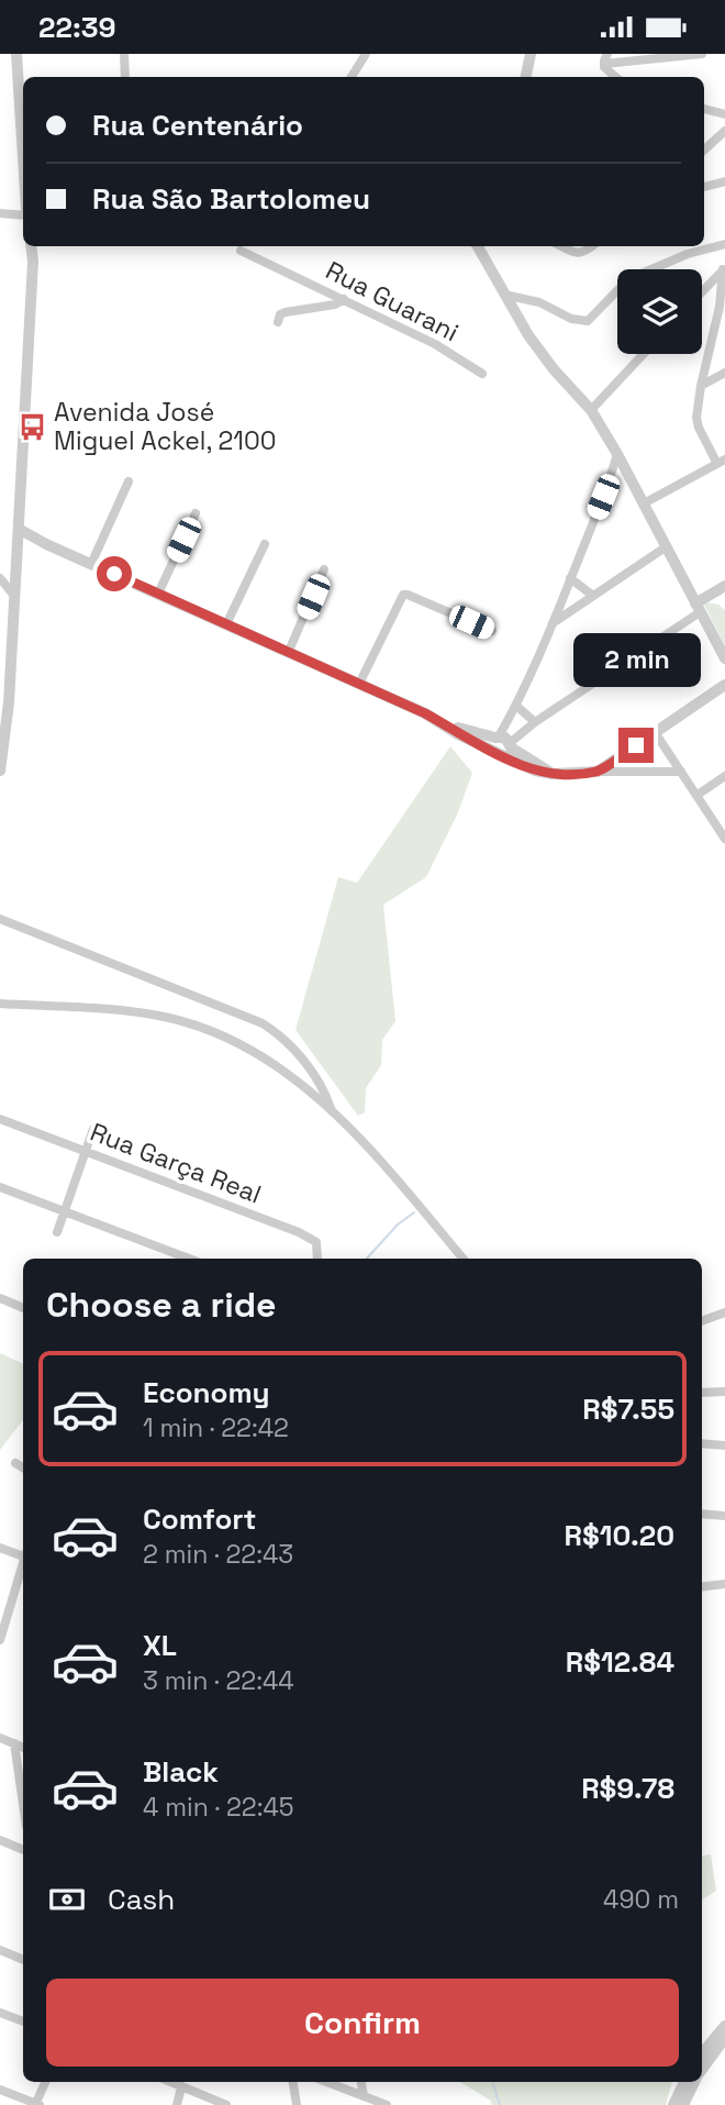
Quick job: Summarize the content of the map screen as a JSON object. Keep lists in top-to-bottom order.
{
  "streets": {
    "street": ["Rua Guarani", "Rua Garça Real"]
  },
  "places": {
    "bus stop": ["Avenida José Miguel Ackel, 2100"]
  },
  "page": {
    "status": "22:39",
    "banner": ["Rua Centenário", "Rua São Bartolomeu"],
    "bubble": "2 min",
    "heading": "Choose a ride",
    "list": [
      {
        "name": "Economy",
        "note": "1 min · 22:42",
        "value": "R$7.55"
      },
      {
        "name": "Comfort",
        "note": "2 min · 22:43",
        "value": "R$10.20"
      },
      {
        "name": "XL",
        "note": "3 min · 22:44",
        "value": "R$12.84"
      },
      {
        "name": "Black",
        "note": "4 min · 22:45",
        "value": "R$9.78"
      }
    ],
    "pay": ["Cash", "490 m"],
    "buttons": "Confirm"
  }
}
